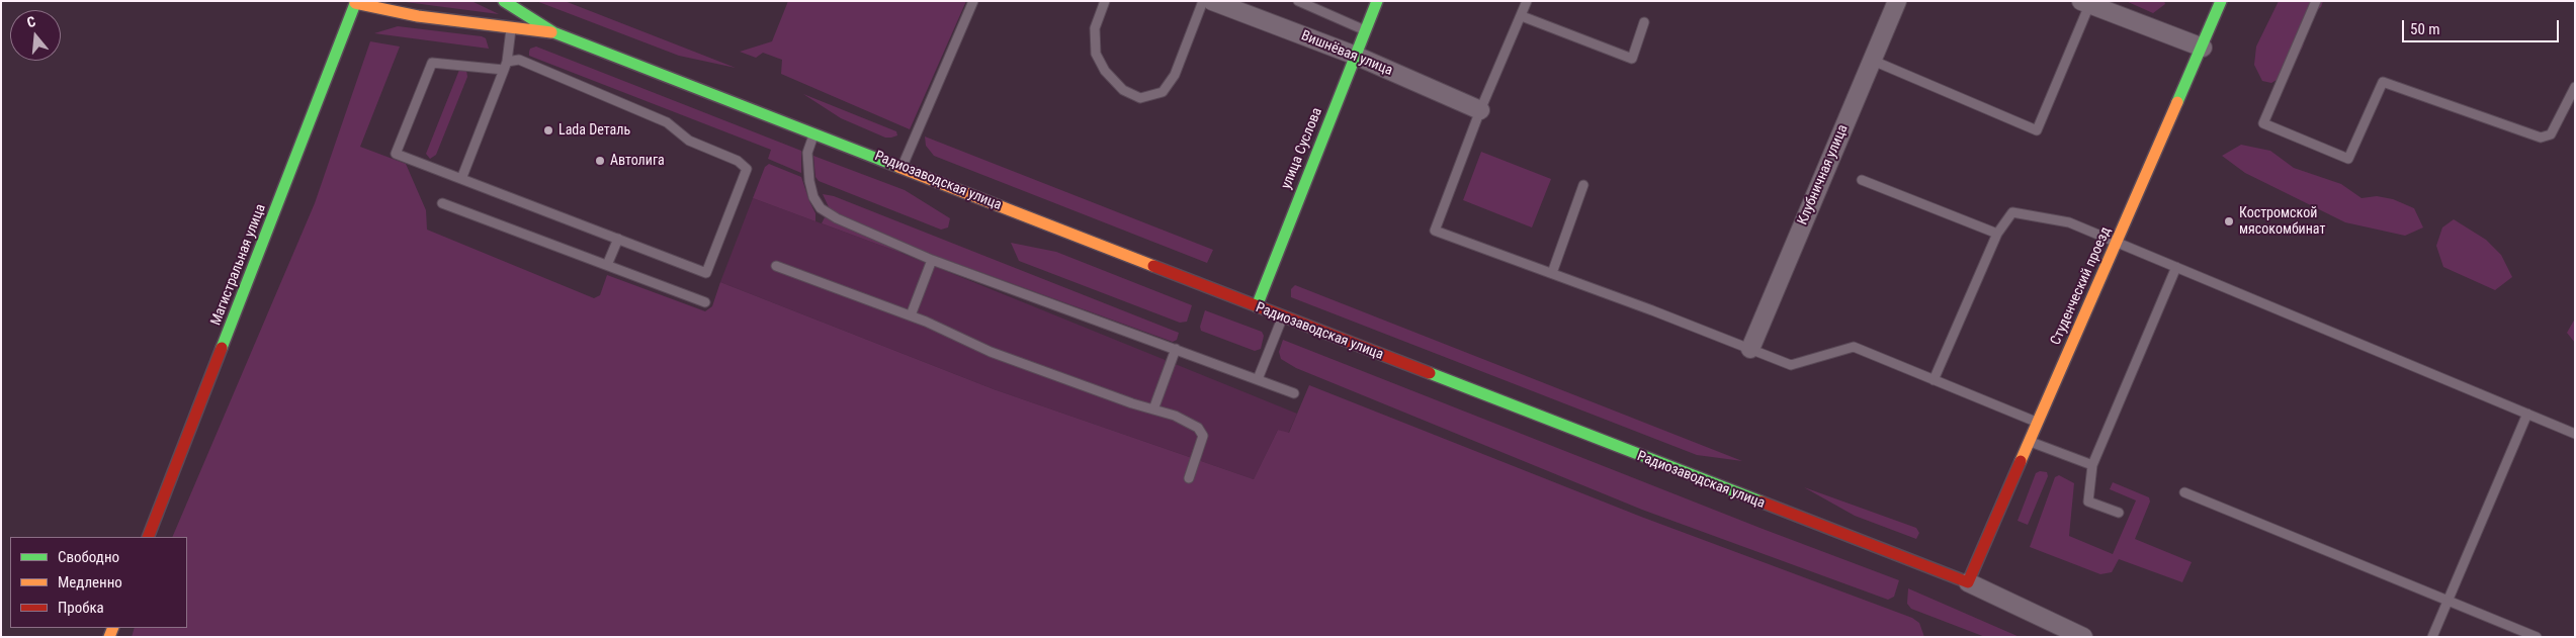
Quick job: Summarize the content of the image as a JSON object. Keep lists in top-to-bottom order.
{
  "streets": {
    "main road": [
      "улица Суслова",
      "Радиозаводская улица",
      "Магистральная улица",
      "Студенческий проезд"
    ],
    "street": ["Вишнёвая улица", "Клубничная улица"]
  },
  "crossings": [
    ["Вишнёвая улица", "улица Суслова"],
    ["улица Суслова", "Радиозаводская улица"],
    ["Радиозаводская улица", "Магистральная улица"],
    ["Радиозаводская улица", "Студенческий проезд"]
  ],
  "places": ["Lada Dеталь", "Автолига", "Костромской мясокомбинат"],
  "legend": ["Свободно", "Медленно", "Пробка"],
  "scale_bar": "50 m",
  "north": "top"
}
